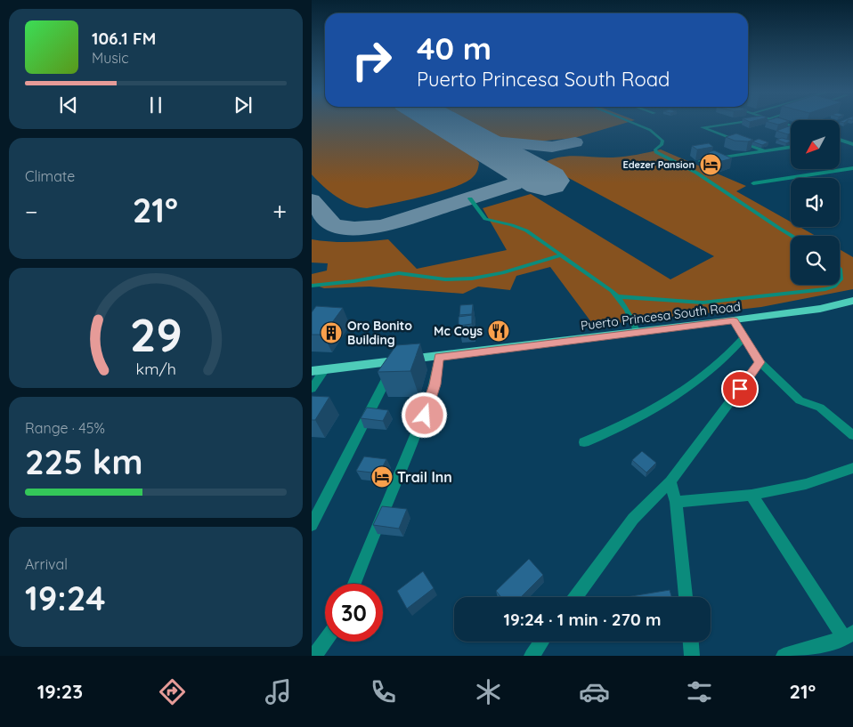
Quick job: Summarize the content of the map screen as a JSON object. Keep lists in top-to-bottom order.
{
  "streets": {
    "main road": ["Puerto Princesa South Road"]
  },
  "places": {
    "hotel": ["Edezer Pansion", "Trail Inn"],
    "restaurant": ["Mc Coys"],
    "building": ["Oro Bonito Building"]
  },
  "north": "bottom left",
  "page": {
    "turn": ["40 m", "Puerto Princesa South Road"],
    "song": ["106.1 FM", "Music"],
    "tile": [
      "Climate",
      ["Range · 45%", "225 km"],
      ["Arrival", "19:24"]
    ],
    "heat": ["−", "21°", "+"],
    "limit": "30",
    "trip": "19:24 · 1 min · 270 m",
    "tabs": ["19:23", "21°"],
    "gauge": ["29", "km/h"]
  }
}
